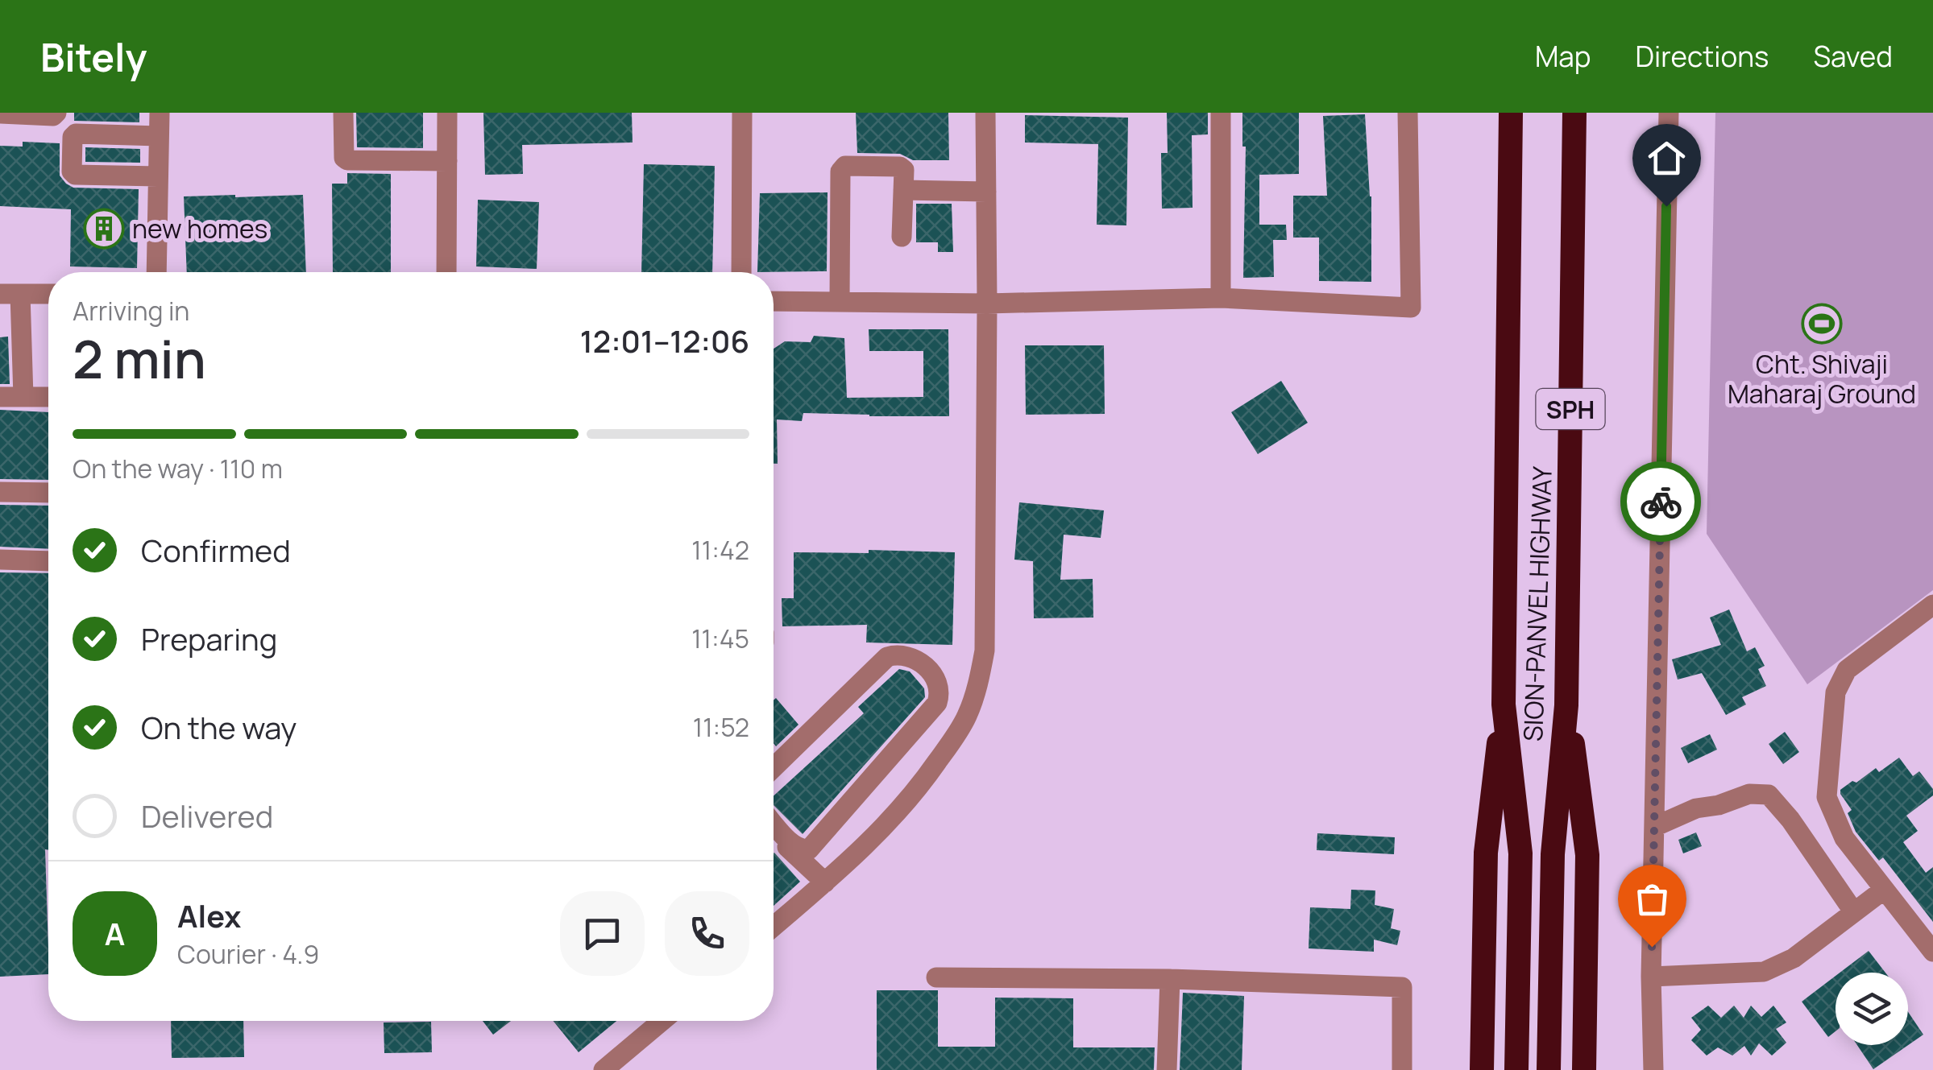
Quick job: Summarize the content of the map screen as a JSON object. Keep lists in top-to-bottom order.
{
  "streets": {
    "highway": ["SPH", "SION-PANVEL HIGHWAY"]
  },
  "places": {
    "building": ["new homes"],
    "sports": ["Cht. Shivaji Maharaj Ground"]
  },
  "page": {
    "header": "Bitely",
    "nav": ["Map", "Directions", "Saved"],
    "heading": ["2 min", "Arriving in", "12:01–12:06"],
    "panel": ["Alex", "Courier · 4.9"],
    "bar": "On the way · 110 m",
    "list": [
      ["Confirmed", "11:42"],
      ["Preparing", "11:45"],
      ["On the way", "11:52"],
      "Delivered"
    ],
    "round": "A"
  }
}
